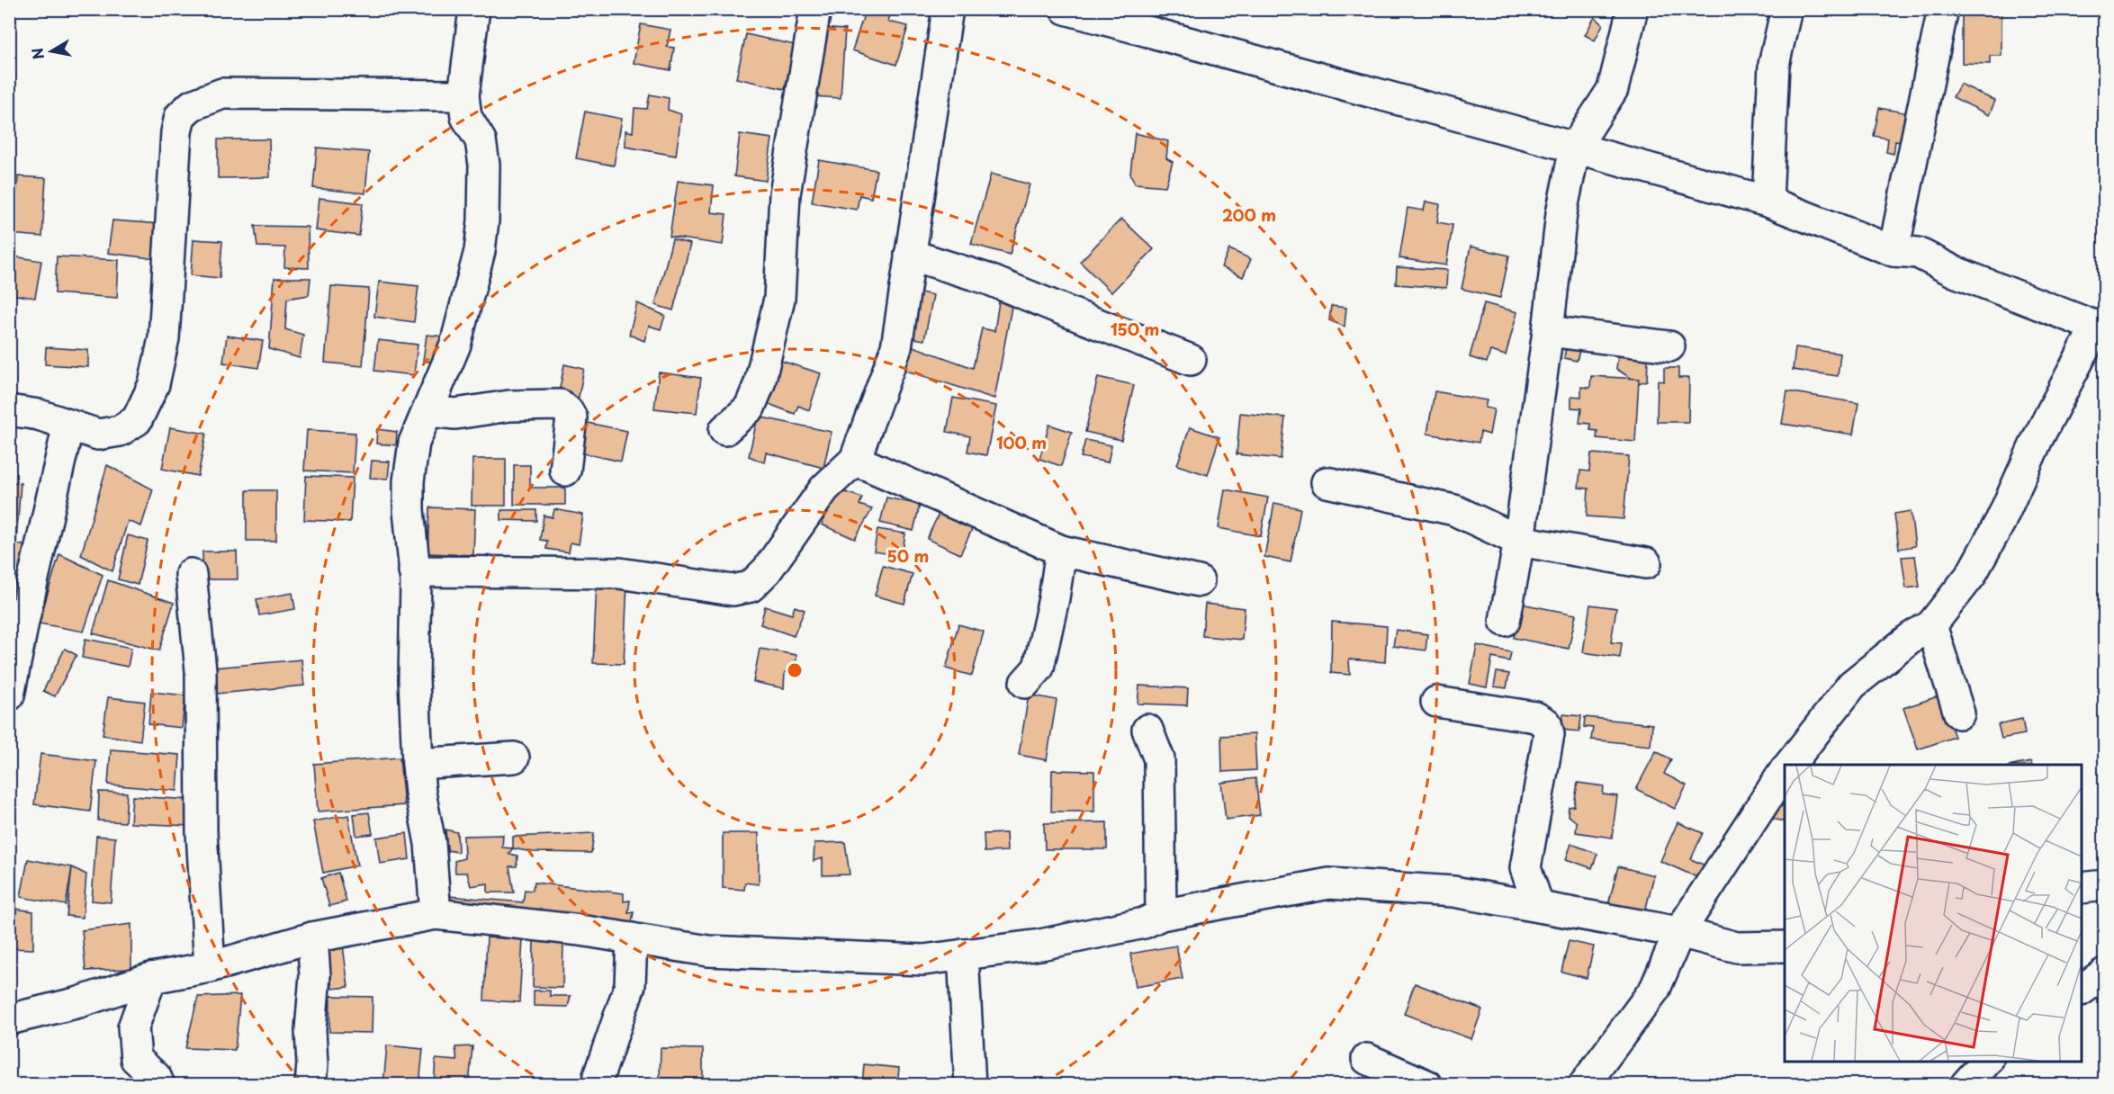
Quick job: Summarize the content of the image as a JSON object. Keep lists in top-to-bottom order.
{
  "north": "left",
  "rings": [
    "200 m",
    "150 m",
    "100 m",
    "50 m"
  ]
}
